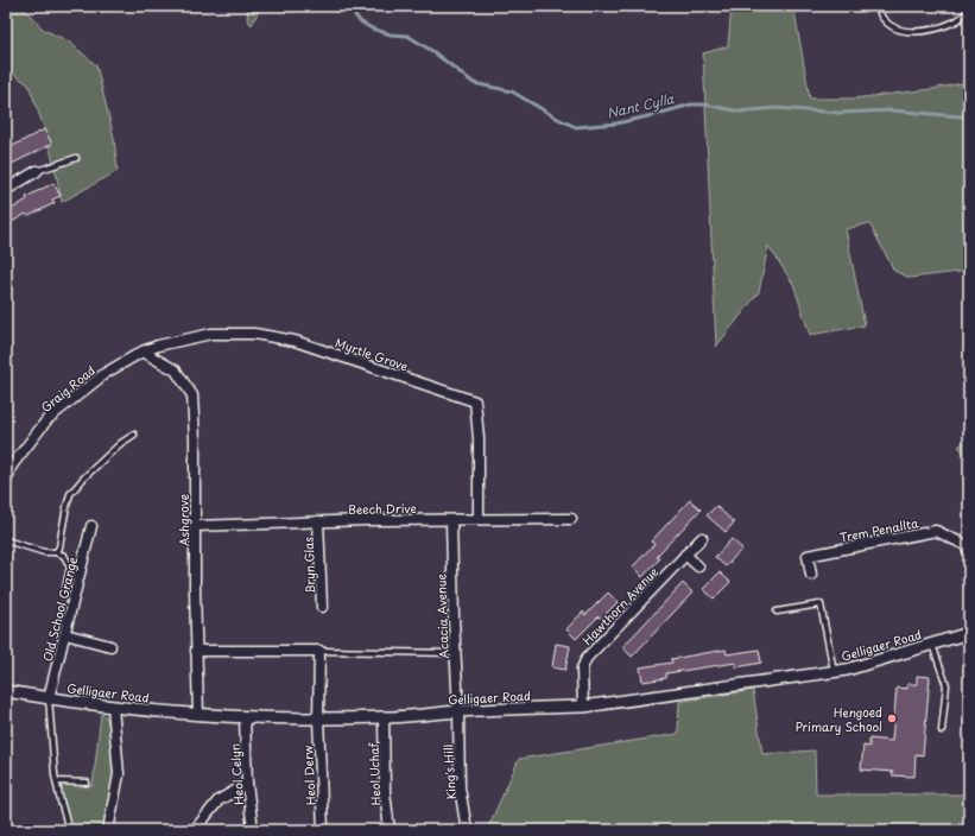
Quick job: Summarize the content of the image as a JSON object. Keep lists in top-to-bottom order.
{
  "streets": {
    "street": [
      "Myrtle Grove",
      "Graig Road",
      "Beech Drive",
      "Ashgrove",
      "Trem Penallta",
      "Bryn Glas",
      "Hawthorn Avenue",
      "Old School Grange",
      "Acacia Avenue",
      "Gelligaer Road",
      "King's Hill",
      "Heol Celyn",
      "Heol Uchaf",
      "Heol Derw"
    ]
  },
  "crossings": [
    ["Myrtle Grove", "Graig Road"],
    ["Myrtle Grove", "Beech Drive"],
    ["Myrtle Grove", "Ashgrove"],
    ["Graig Road", "Ashgrove"],
    ["Beech Drive", "Ashgrove"],
    ["Beech Drive", "Bryn Glas"],
    ["Beech Drive", "Acacia Avenue"],
    ["Ashgrove", "Gelligaer Road"],
    ["Hawthorn Avenue", "Gelligaer Road"],
    ["Old School Grange", "Gelligaer Road"],
    ["Acacia Avenue", "Gelligaer Road"],
    ["Acacia Avenue", "King's Hill"],
    ["Gelligaer Road", "King's Hill"],
    ["Gelligaer Road", "Heol Celyn"],
    ["Gelligaer Road", "Heol Uchaf"],
    ["Gelligaer Road", "Heol Derw"]
  ],
  "water": ["Nant Cylla"],
  "places": ["Hengoed Primary School"]
}
